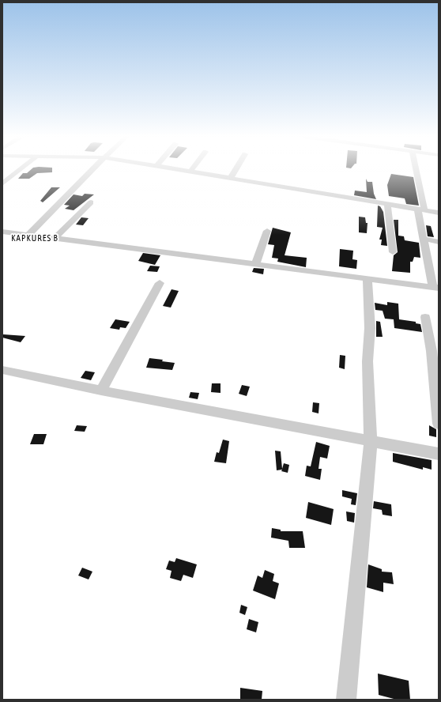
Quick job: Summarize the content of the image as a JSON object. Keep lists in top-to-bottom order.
{
  "districts": ["KAPKURES B"]
}
